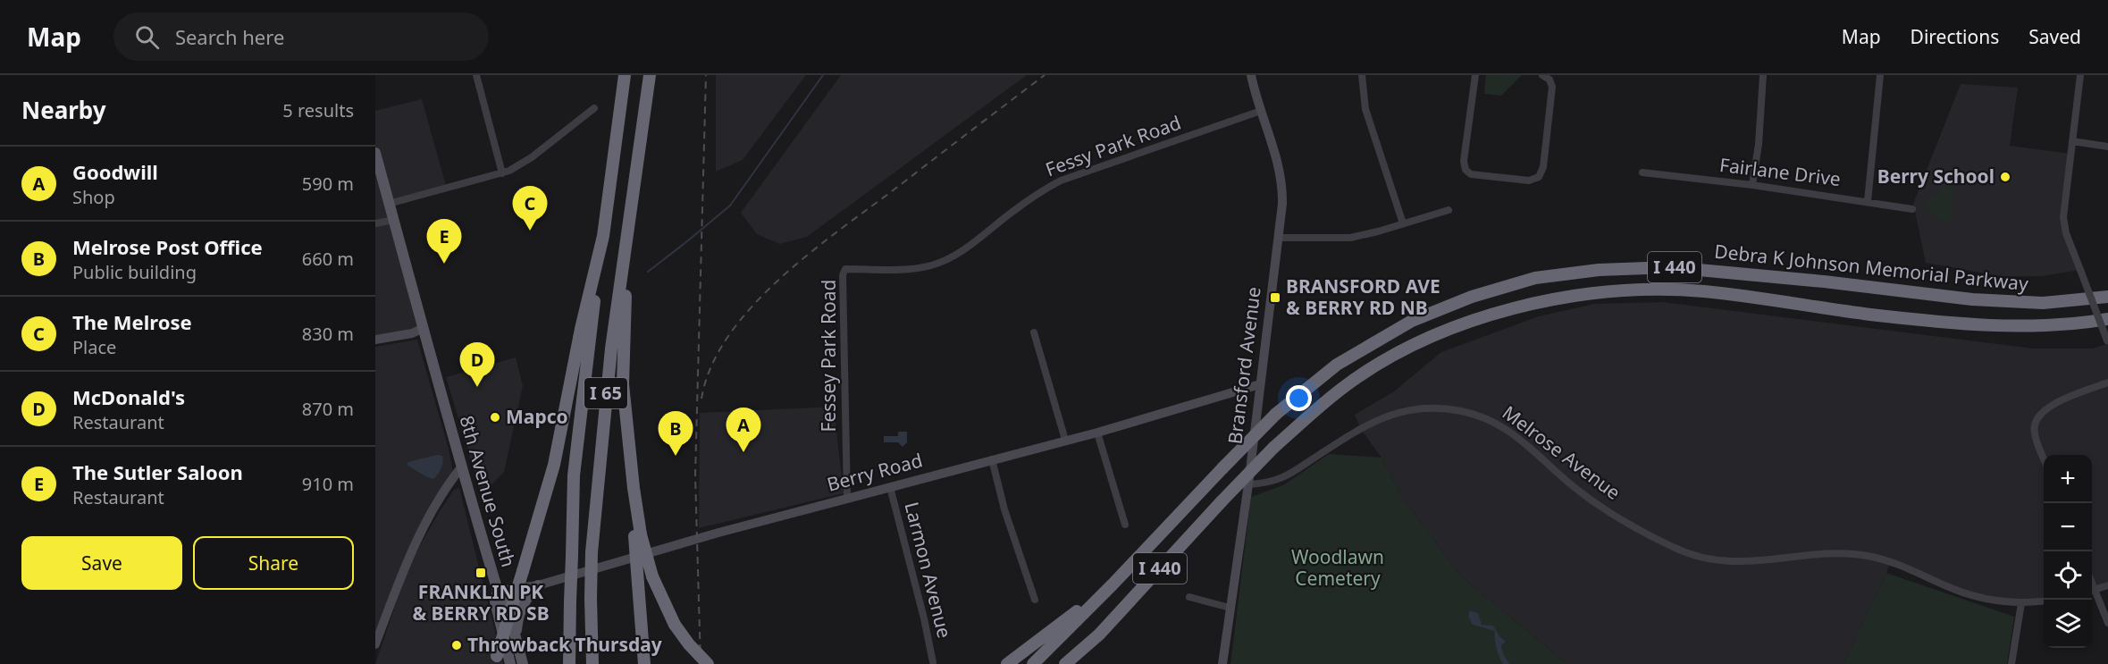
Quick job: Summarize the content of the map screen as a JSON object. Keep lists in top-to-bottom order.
{
  "streets": {
    "highway": ["I 440", "Debra K Johnson Memorial Parkway", "I 65"],
    "main road": ["8th Avenue South"],
    "street": [
      "Fessy Park Road",
      "Fairlane Drive",
      "Fessey Park Road",
      "Bransford Avenue",
      "Melrose Avenue",
      "Berry Road",
      "Larmon Avenue"
    ]
  },
  "crossings": [
    ["Fessy Park Road", "Fessey Park Road"],
    ["Fessy Park Road", "Bransford Avenue"],
    ["Fessey Park Road", "Berry Road"],
    ["Bransford Avenue", "Melrose Avenue"],
    ["Bransford Avenue", "Berry Road"],
    ["Berry Road", "8th Avenue South"],
    ["Berry Road", "Larmon Avenue"]
  ],
  "parks": ["Woodlawn Cemetery"],
  "places": {
    "other": ["Berry School", "Mapco", "Throwback Thursday"],
    "transit": ["BRANSFORD AVE & BERRY RD NB", "FRANKLIN PK & BERRY RD SB"]
  },
  "page": {
    "header": "Map",
    "search": "Search here",
    "nav": ["Map", "Directions", "Saved"],
    "heading": ["Nearby", "5 results"],
    "list": [
      {
        "mark": "A",
        "name": "Goodwill",
        "note": "Shop",
        "value": "590 m"
      },
      {
        "mark": "B",
        "name": "Melrose Post Office",
        "note": "Public building",
        "value": "660 m"
      },
      {
        "mark": "C",
        "name": "The Melrose",
        "note": "Place",
        "value": "830 m"
      },
      {
        "mark": "D",
        "name": "McDonald's",
        "note": "Restaurant",
        "value": "870 m"
      },
      {
        "mark": "E",
        "name": "The Sutler Saloon",
        "note": "Restaurant",
        "value": "910 m"
      }
    ],
    "pins": [
      "C",
      "E",
      "D",
      "A",
      "B"
    ],
    "map_buttons": ["+", "−"],
    "buttons": ["Save", "Share"]
  }
}
